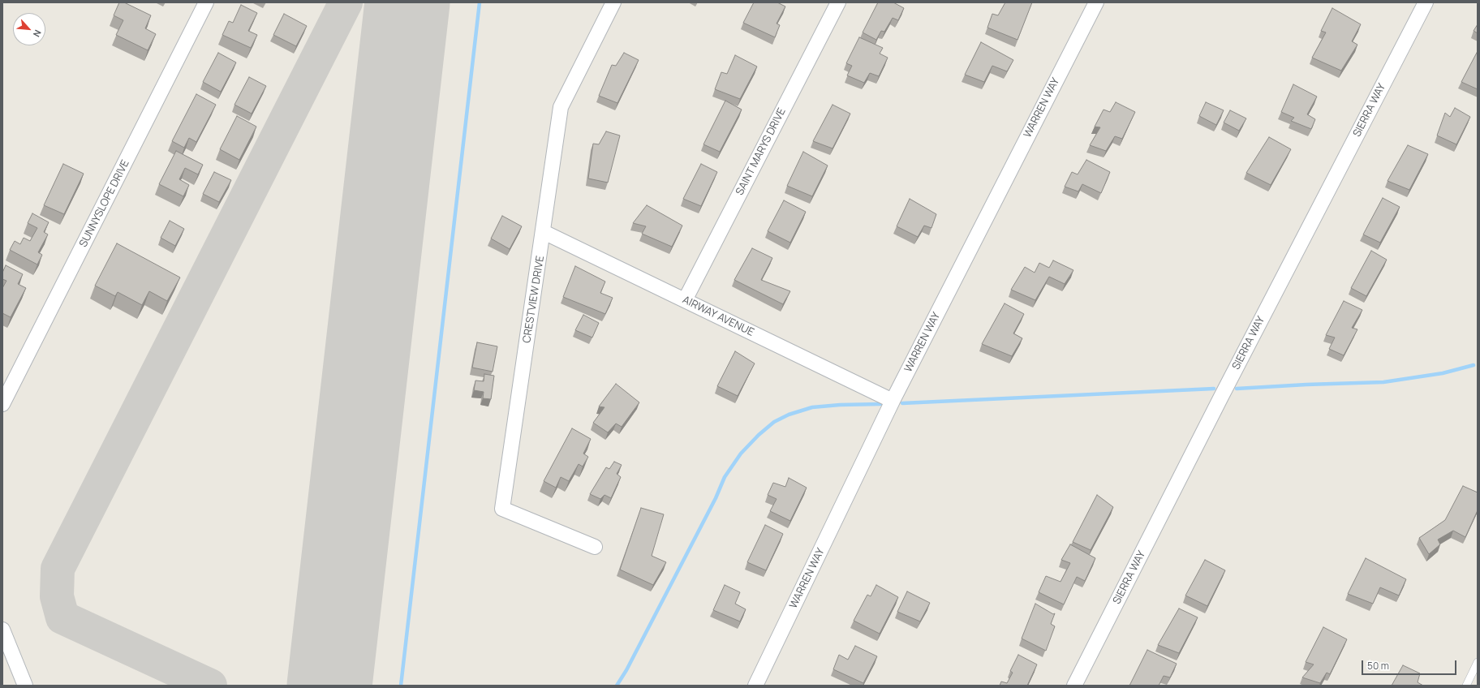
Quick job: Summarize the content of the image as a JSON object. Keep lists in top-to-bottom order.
{
  "streets": {
    "street": [
      "WARREN WAY",
      "SIERRA WAY",
      "SAINT MARYS DRIVE",
      "SUNNYSLOPE DRIVE",
      "CRESTVIEW DRIVE",
      "AIRWAY AVENUE"
    ]
  },
  "crossings": [
    ["WARREN WAY", "AIRWAY AVENUE"],
    ["SAINT MARYS DRIVE", "AIRWAY AVENUE"],
    ["CRESTVIEW DRIVE", "AIRWAY AVENUE"]
  ],
  "scale_bar": "50 m",
  "north": "bottom right"
}
